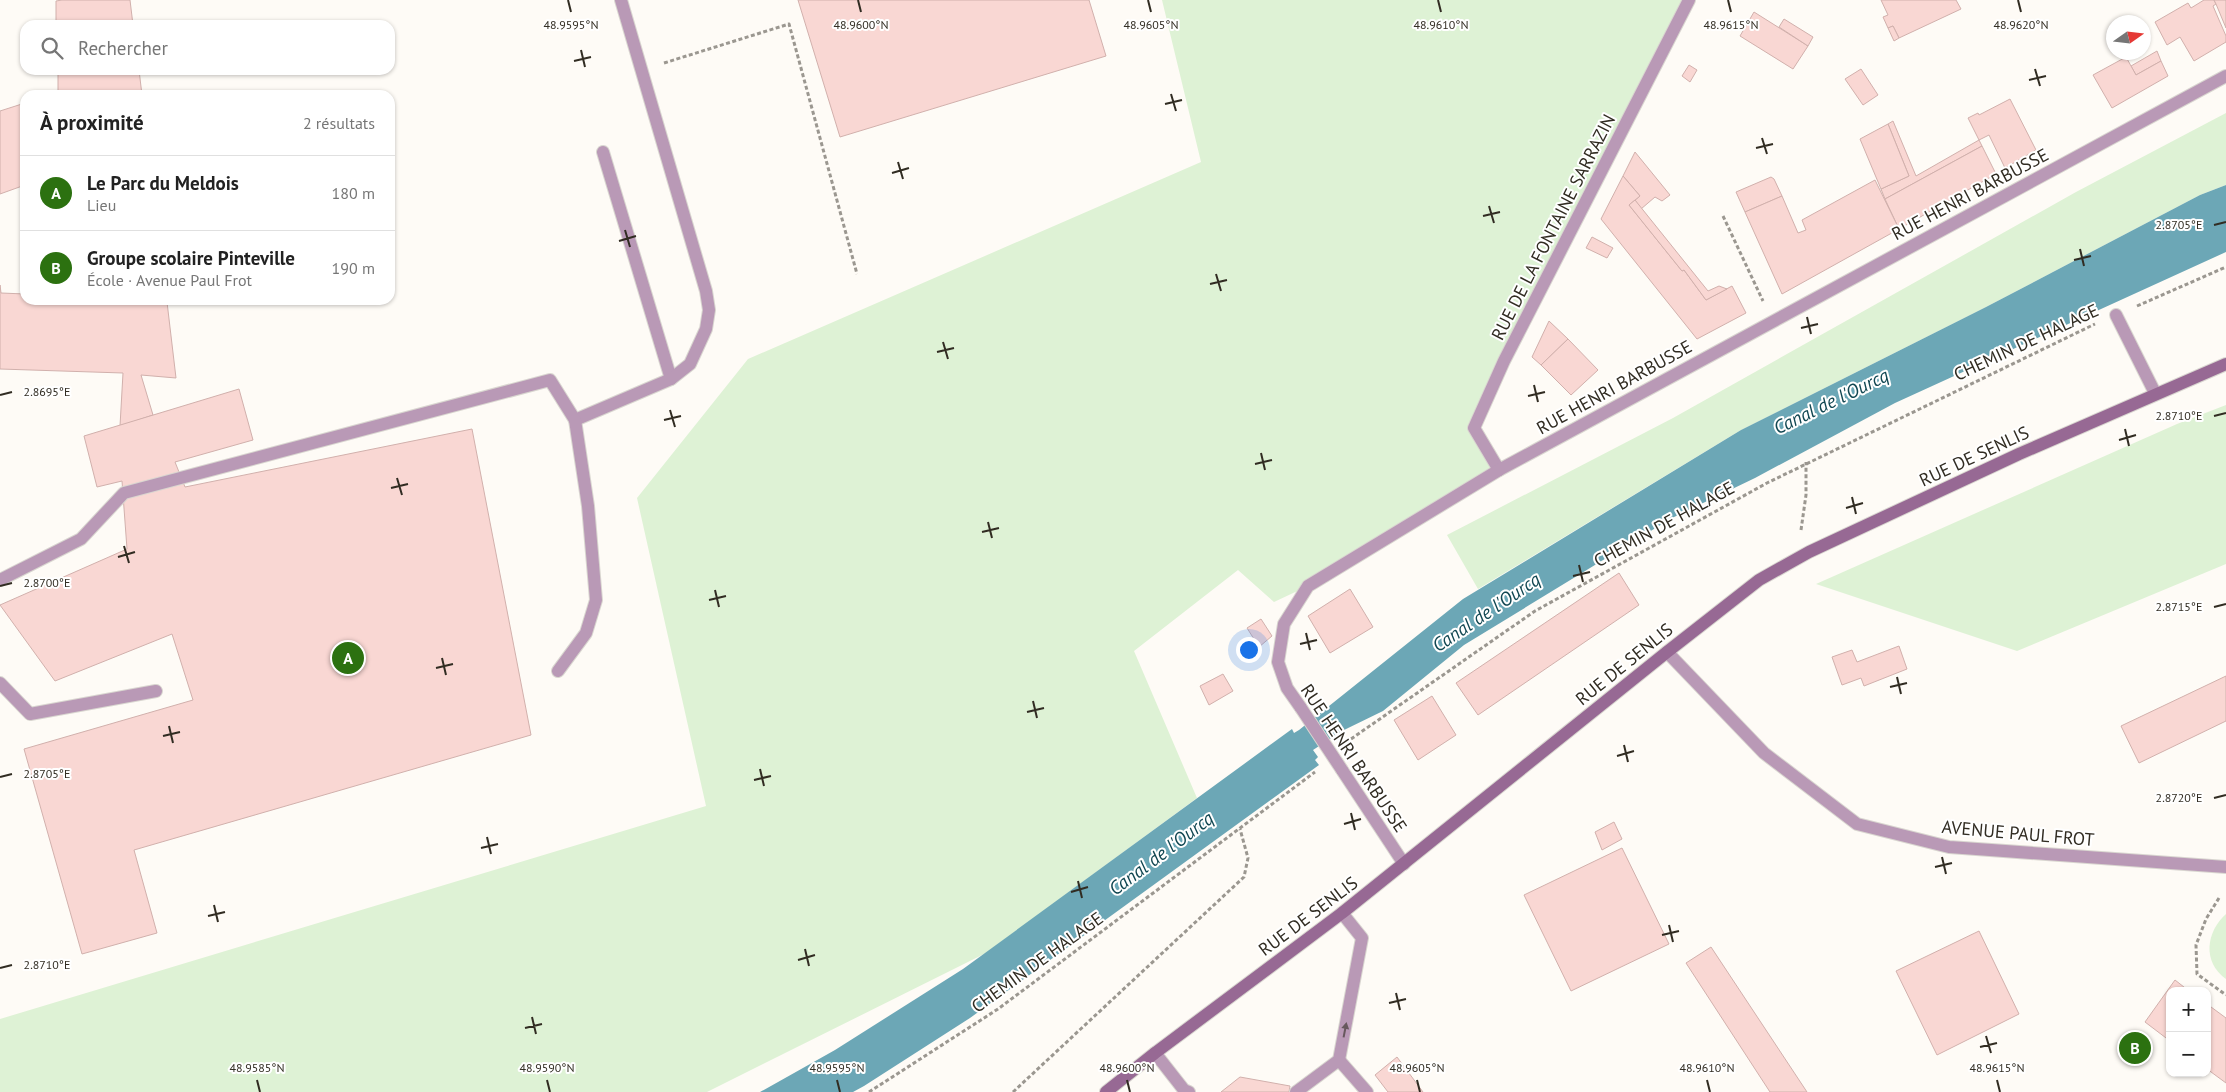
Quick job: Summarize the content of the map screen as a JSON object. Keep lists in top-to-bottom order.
{
  "streets": {
    "main road": ["RUE DE SENLIS"],
    "street": ["RUE HENRI BARBUSSE", "RUE DE LA FONTAINE SARRAZIN", "AVENUE PAUL FROT"],
    "path": ["CHEMIN DE HALAGE"]
  },
  "crossings": [
    ["RUE HENRI BARBUSSE", "RUE DE LA FONTAINE SARRAZIN"],
    ["RUE HENRI BARBUSSE", "RUE DE SENLIS"],
    ["RUE DE SENLIS", "AVENUE PAUL FROT"]
  ],
  "water": ["Canal de l'Ourcq"],
  "north": "right",
  "page": {
    "search": "Rechercher",
    "heading": ["À proximité", "2 résultats"],
    "list": [
      {
        "mark": "A",
        "name": "Le Parc du Meldois",
        "note": "Lieu",
        "value": "180 m"
      },
      {
        "mark": "B",
        "name": "Groupe scolaire Pinteville",
        "note": "École · Avenue Paul Frot",
        "value": "190 m"
      }
    ],
    "pins": ["A", "B"],
    "map_buttons": ["+", "−"]
  },
  "coordinates": [
    "48.9605°N",
    "48.9610°N",
    "48.9595°N",
    "48.9600°N",
    "48.9615°N",
    "48.9620°N",
    "2.8705°E",
    "2.8695°E",
    "2.8710°E",
    "2.8700°E",
    "2.8715°E",
    "2.8720°E",
    "48.9585°N",
    "48.9590°N"
  ]
}
